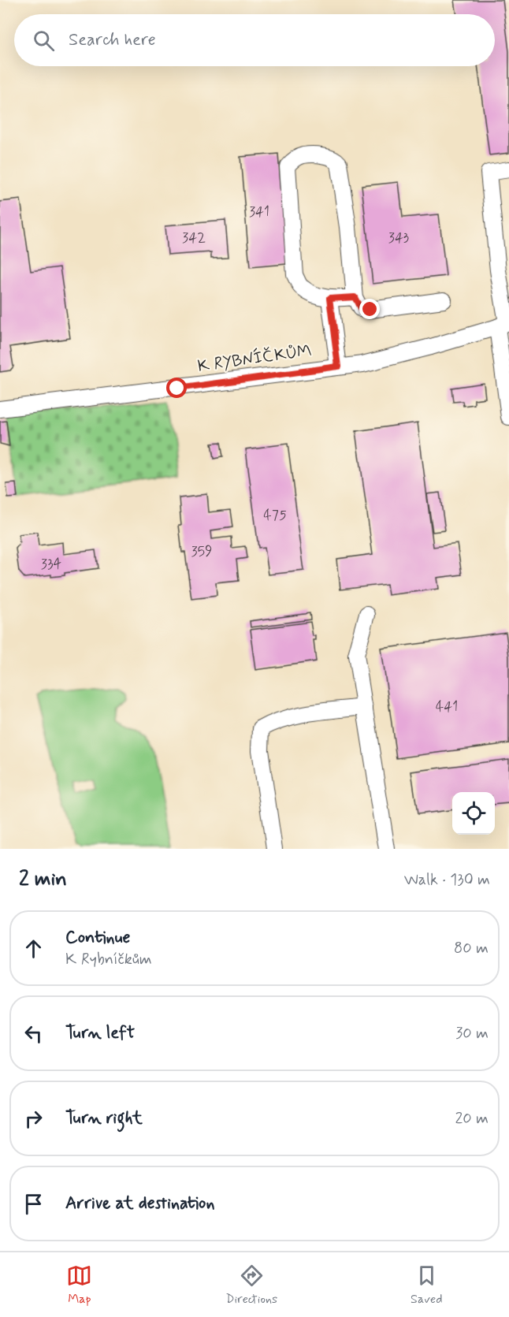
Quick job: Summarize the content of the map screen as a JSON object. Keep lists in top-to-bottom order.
{
  "streets": {
    "street": ["K RYBNÍČKŮM"]
  },
  "house_numbers": [
    "341",
    "342",
    "343",
    "475",
    "359",
    "334",
    "441"
  ],
  "page": {
    "search": "Search here",
    "heading": ["2 min", "Walk · 130 m"],
    "list": [
      ["Continue", "K Rybníčkům", "80 m"],
      ["Turn left", "30 m"],
      ["Turn right", "20 m"],
      "Arrive at destination"
    ],
    "nav": ["Map", "Directions", "Saved"]
  }
}
